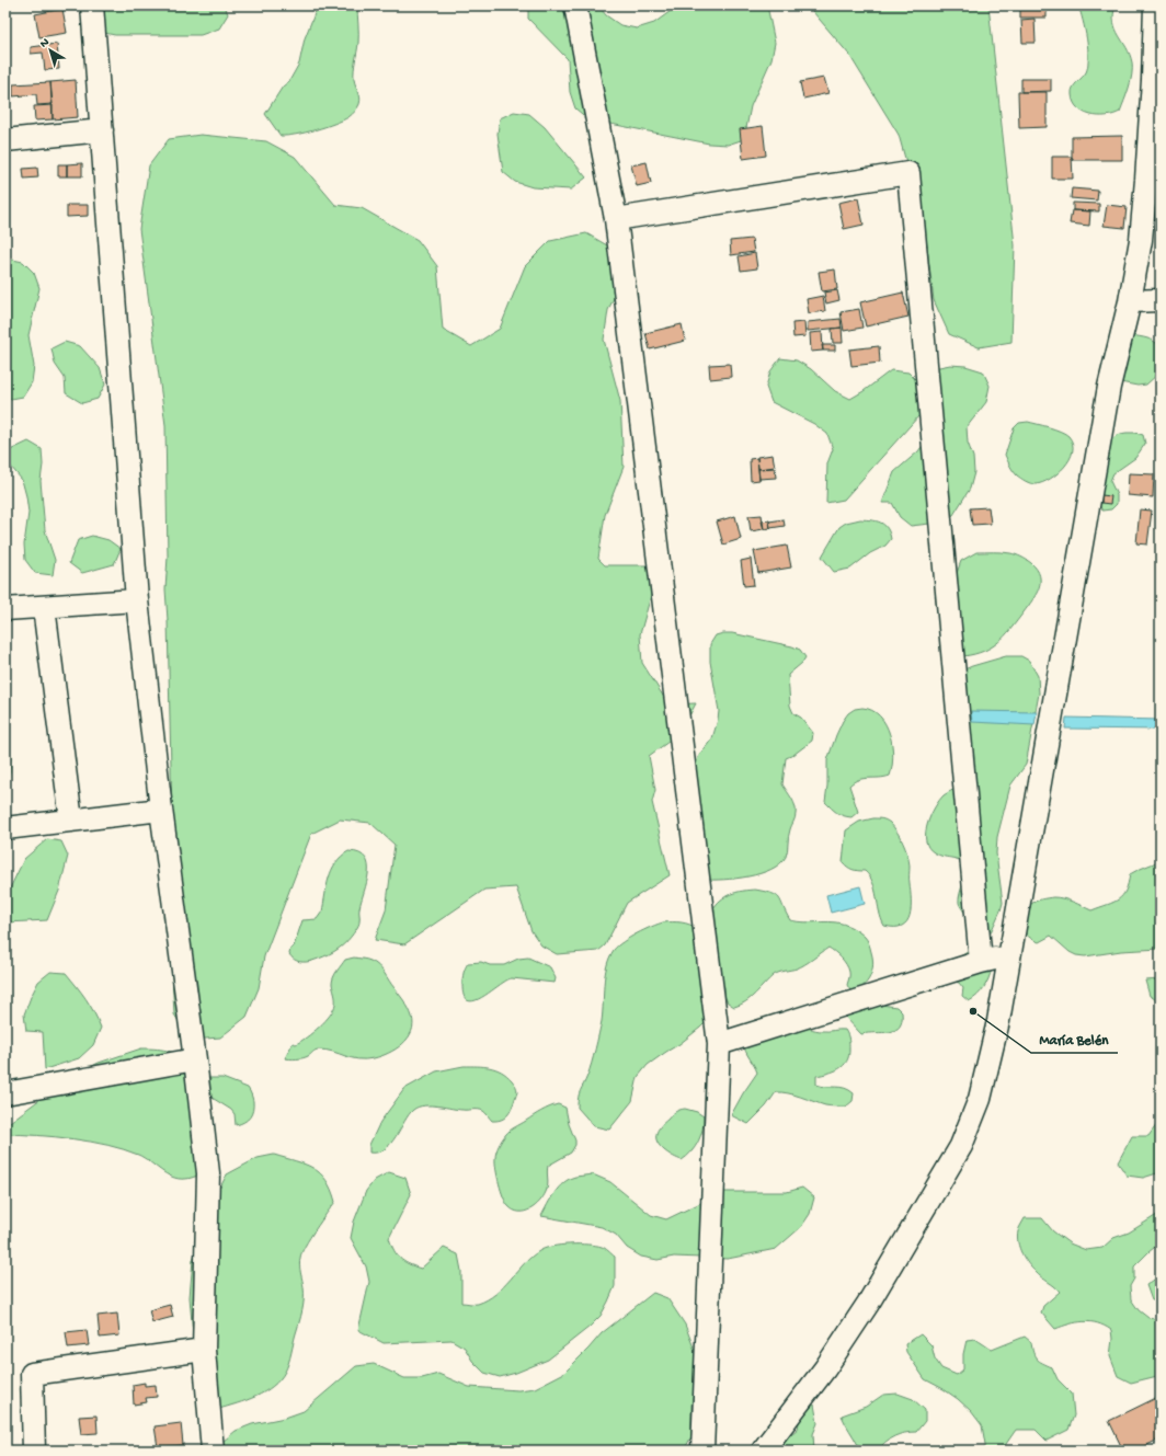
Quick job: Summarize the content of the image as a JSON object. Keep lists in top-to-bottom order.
{
  "places": ["María Belén"],
  "north": "top left"
}
